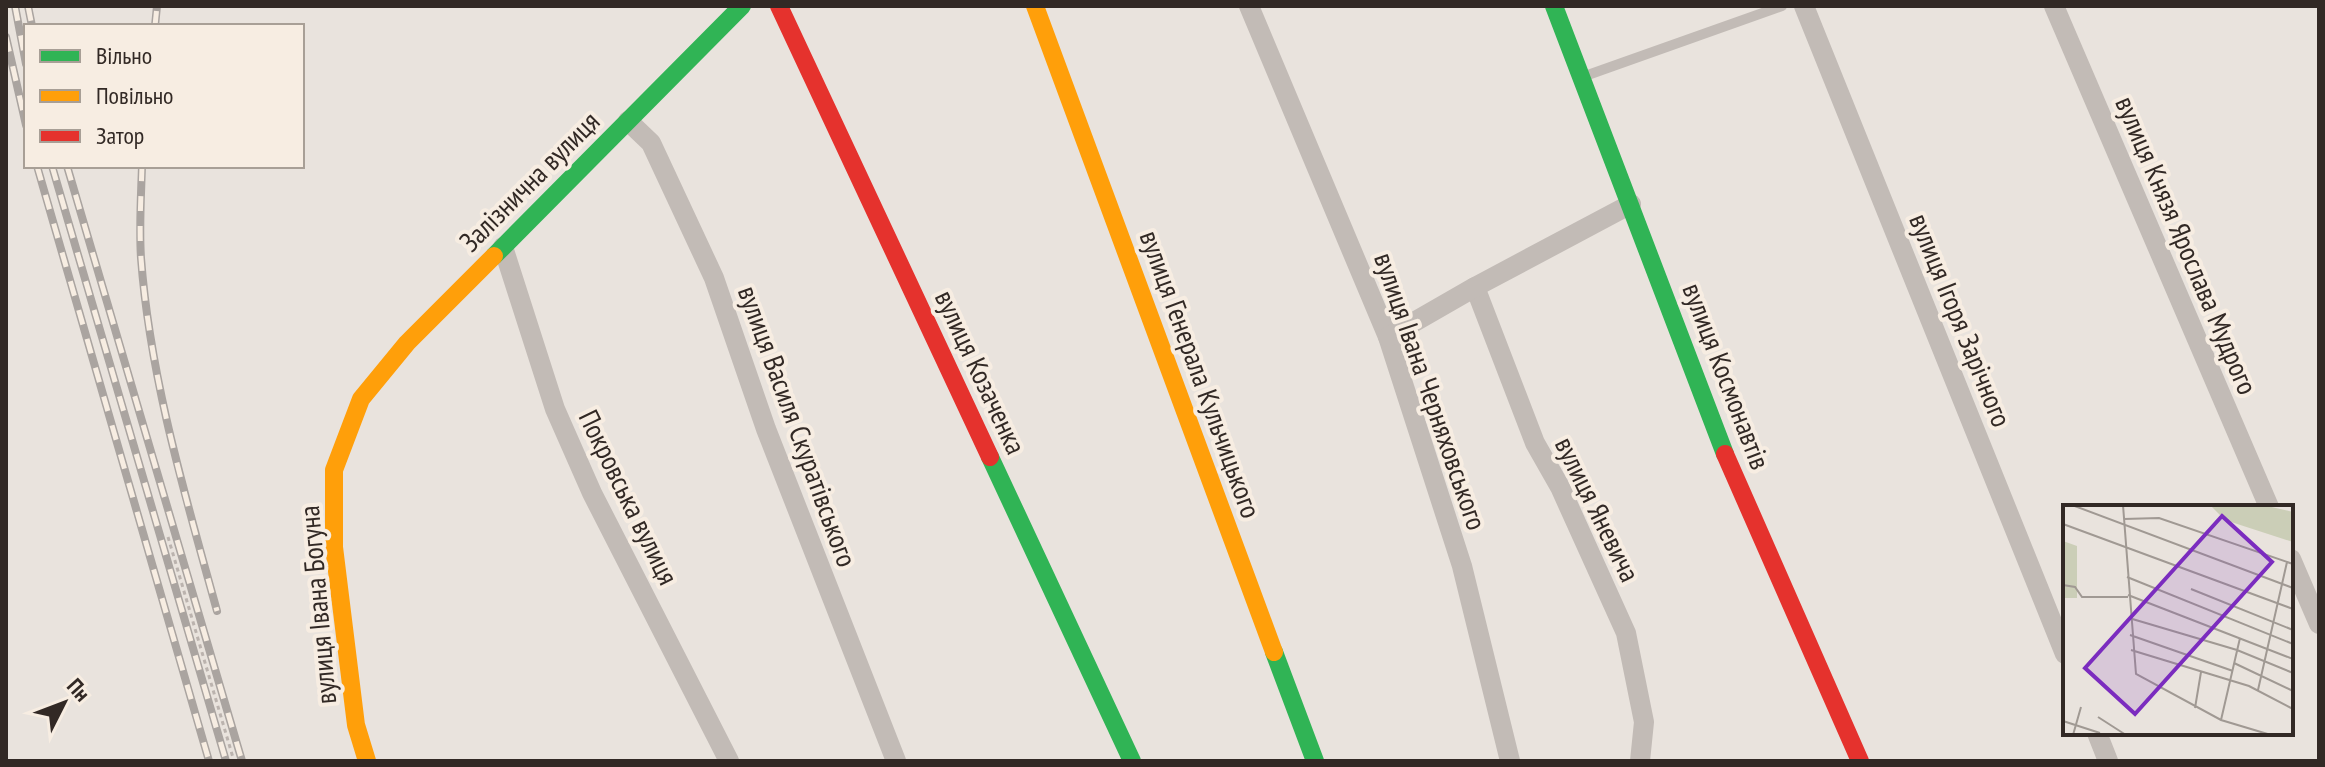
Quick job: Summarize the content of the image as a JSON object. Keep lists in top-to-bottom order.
{
  "streets": {
    "street": [
      "Залізнична вулиця",
      "вулиця Князя Ярослава Мудрого",
      "вулиця Ігоря Зарічного",
      "вулиця Козаченка",
      "вулиця Генерала Кульчицького",
      "вулиця Космонавтів",
      "вулиця Івана Черняховського",
      "вулиця Василя Скуратівського",
      "Покровська вулиця",
      "вулиця Яневича",
      "вулиця Івана Богуна"
    ]
  },
  "crossings": [
    ["Залізнична вулиця", "вулиця Василя Скуратівського"],
    ["Залізнична вулиця", "Покровська вулиця"],
    ["Залізнична вулиця", "вулиця Івана Богуна"]
  ],
  "legend": ["Вільно", "Повільно", "Затор"],
  "north": "top right"
}
